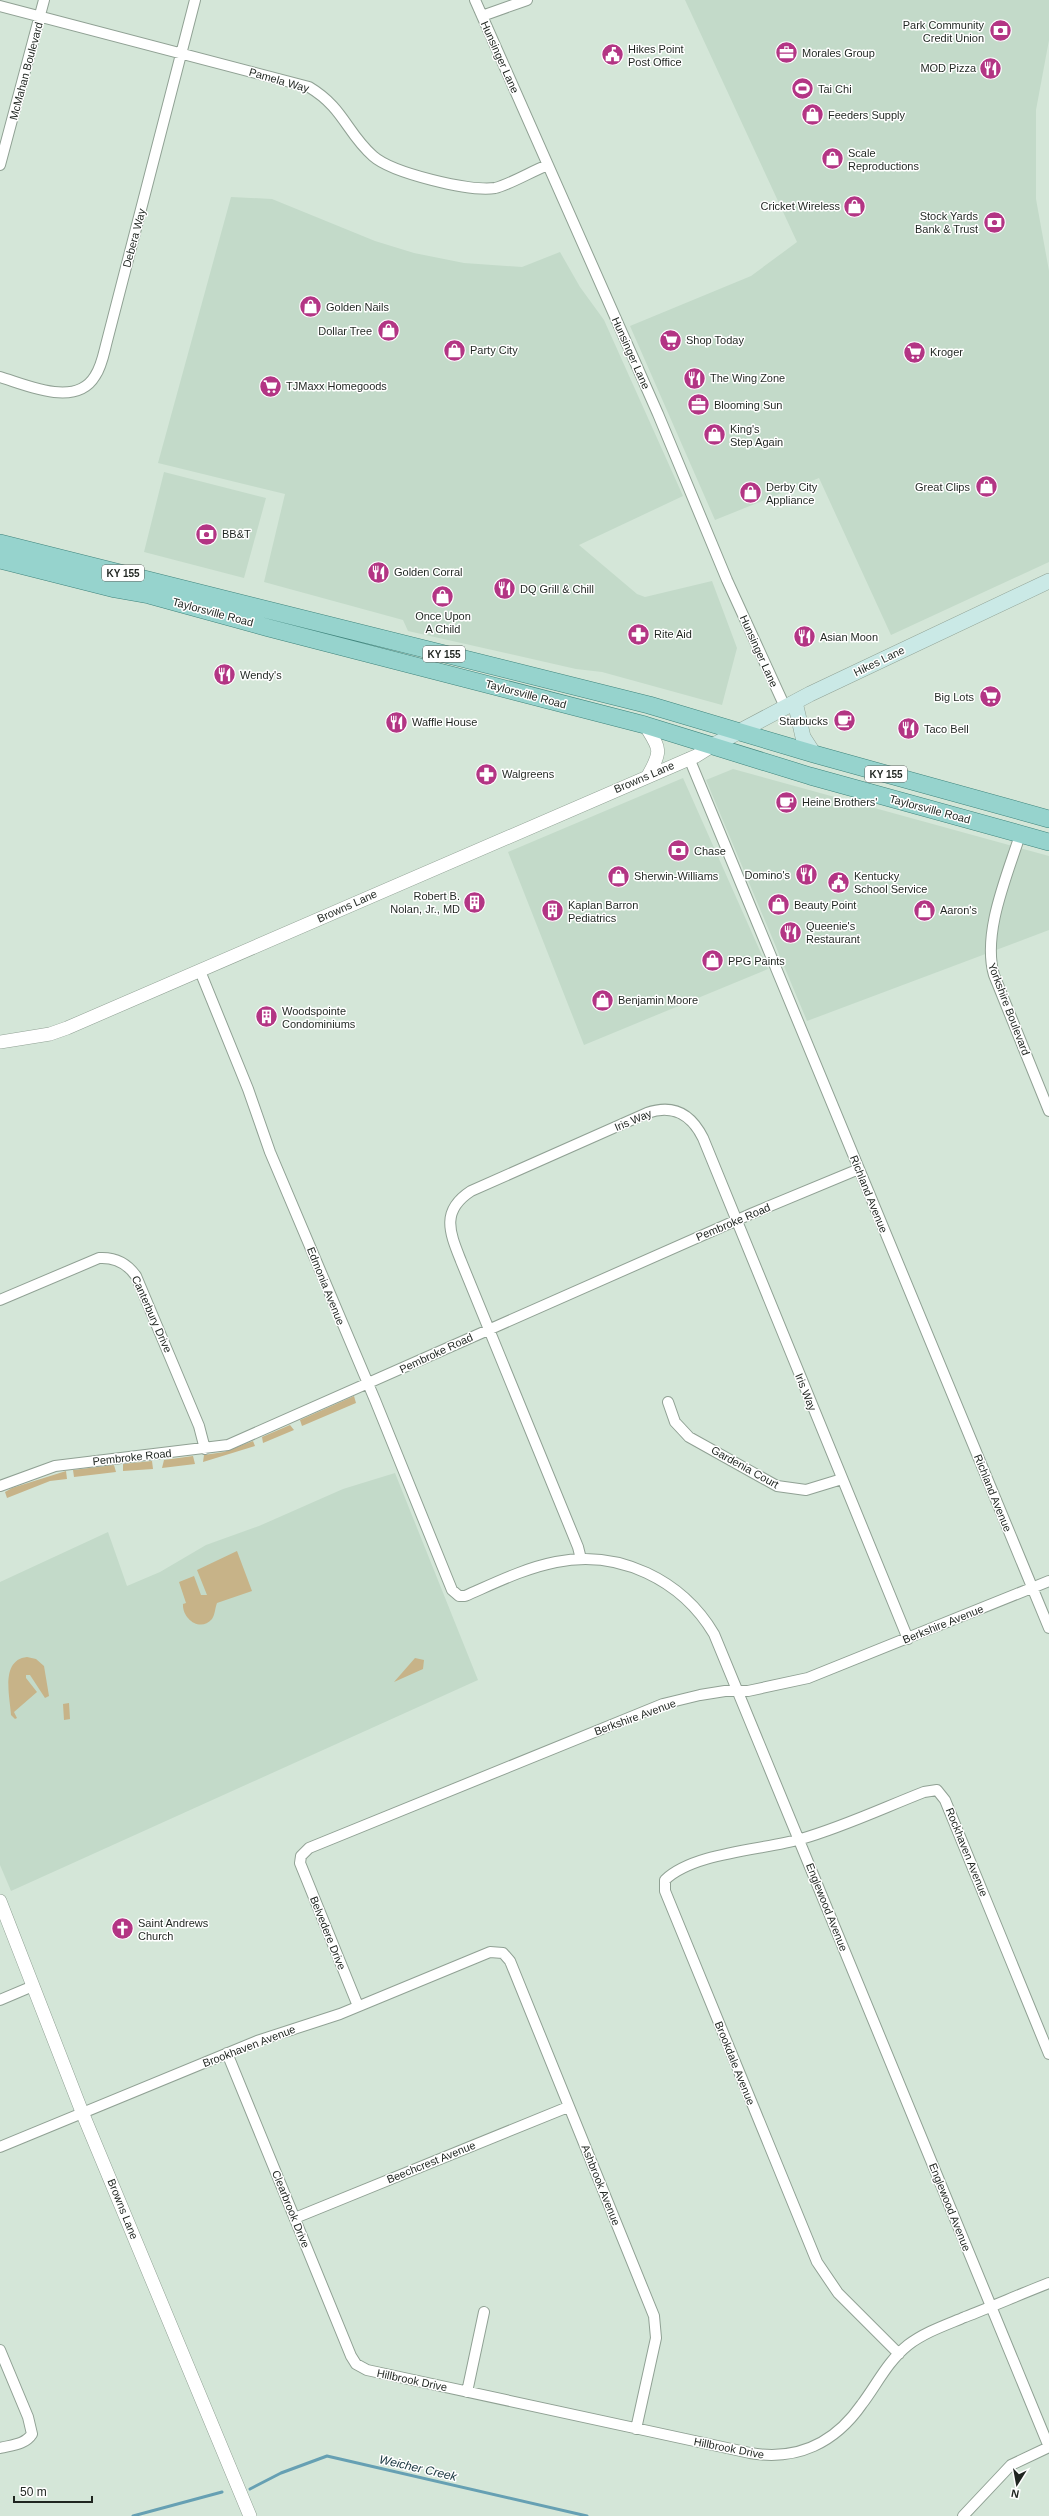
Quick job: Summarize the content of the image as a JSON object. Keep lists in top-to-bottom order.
{
  "streets": {
    "main road": ["KY 155", "Taylorsville Road", "Hikes Lane"],
    "street": [
      "Hunsinger Lane",
      "McMahan Boulevard",
      "Pamela Way",
      "Debera Way",
      "Browns Lane",
      "Yorkshire Boulevard",
      "Iris Way",
      "Richland Avenue",
      "Pembroke Road",
      "Edmonia Avenue",
      "Canterbury Drive",
      "Gardenia Court",
      "Berkshire Avenue",
      "Rockhaven Avenue",
      "Englewood Avenue",
      "Belvedere Drive",
      "Brookhaven Avenue",
      "Brookdale Avenue",
      "Beechcrest Avenue",
      "Ashbrook Avenue",
      "Clearbrook Drive",
      "Hillbrook Drive"
    ]
  },
  "crossings": [
    ["Hunsinger Lane", "Pamela Way"],
    ["Hunsinger Lane", "Hikes Lane"],
    ["McMahan Boulevard", "Pamela Way"],
    ["Pamela Way", "Debera Way"],
    ["Taylorsville Road", "Hikes Lane"],
    ["Taylorsville Road", "Browns Lane"],
    ["Taylorsville Road", "Yorkshire Boulevard"],
    ["Hikes Lane", "Browns Lane"],
    ["Browns Lane", "Richland Avenue"],
    ["Browns Lane", "Edmonia Avenue"],
    ["Browns Lane", "Brookhaven Avenue"],
    ["Iris Way", "Pembroke Road"],
    ["Iris Way", "Gardenia Court"],
    ["Iris Way", "Berkshire Avenue"],
    ["Iris Way", "Englewood Avenue"],
    ["Richland Avenue", "Pembroke Road"],
    ["Richland Avenue", "Berkshire Avenue"],
    ["Pembroke Road", "Edmonia Avenue"],
    ["Pembroke Road", "Canterbury Drive"],
    ["Edmonia Avenue", "Englewood Avenue"],
    ["Berkshire Avenue", "Englewood Avenue"],
    ["Berkshire Avenue", "Belvedere Drive"],
    ["Rockhaven Avenue", "Englewood Avenue"],
    ["Rockhaven Avenue", "Brookdale Avenue"],
    ["Englewood Avenue", "Brookdale Avenue"],
    ["Englewood Avenue", "Hillbrook Drive"],
    ["Belvedere Drive", "Brookhaven Avenue"],
    ["Brookhaven Avenue", "Ashbrook Avenue"],
    ["Brookhaven Avenue", "Clearbrook Drive"],
    ["Brookdale Avenue", "Hillbrook Drive"],
    ["Beechcrest Avenue", "Ashbrook Avenue"],
    ["Beechcrest Avenue", "Clearbrook Drive"],
    ["Ashbrook Avenue", "Hillbrook Drive"],
    ["Clearbrook Drive", "Hillbrook Drive"]
  ],
  "water": ["Weicher Creek"],
  "places": {
    "bank": [
      "Park Community Credit Union",
      "Stock Yards Bank & Trust",
      "BB&T",
      "Chase"
    ],
    "office": ["Morales Group", "Blooming Sun"],
    "public building": ["Hikes Point Post Office", "Kentucky School Service"],
    "restaurant": [
      "MOD Pizza",
      "The Wing Zone",
      "Golden Corral",
      "DQ Grill & Chill",
      "Asian Moon",
      "Wendy's",
      "Waffle House",
      "Taco Bell",
      "Domino's",
      "Queenie's Restaurant"
    ],
    "sports": ["Tai Chi"],
    "shop": [
      "Feeders Supply",
      "Scale Reproductions",
      "Cricket Wireless",
      "Golden Nails",
      "Dollar Tree",
      "Party City",
      "King's Step Again",
      "Great Clips",
      "Derby City Appliance",
      "Once Upon A Child",
      "Sherwin-Williams",
      "Beauty Point",
      "Aaron's",
      "PPG Paints",
      "Benjamin Moore"
    ],
    "supermarket": [
      "Shop Today",
      "Kroger",
      "TJMaxx Homegoods",
      "Big Lots"
    ],
    "pharmacy": ["Rite Aid", "Walgreens"],
    "cafe": ["Starbucks", "Heine Brothers'"],
    "building": ["Robert B. Nolan, Jr., MD", "Kaplan Barron Pediatrics", "Woodspointe Condominiums"],
    "church": ["Saint Andrews Church"]
  },
  "scale_bar": "50 m",
  "north": "bottom"
}
